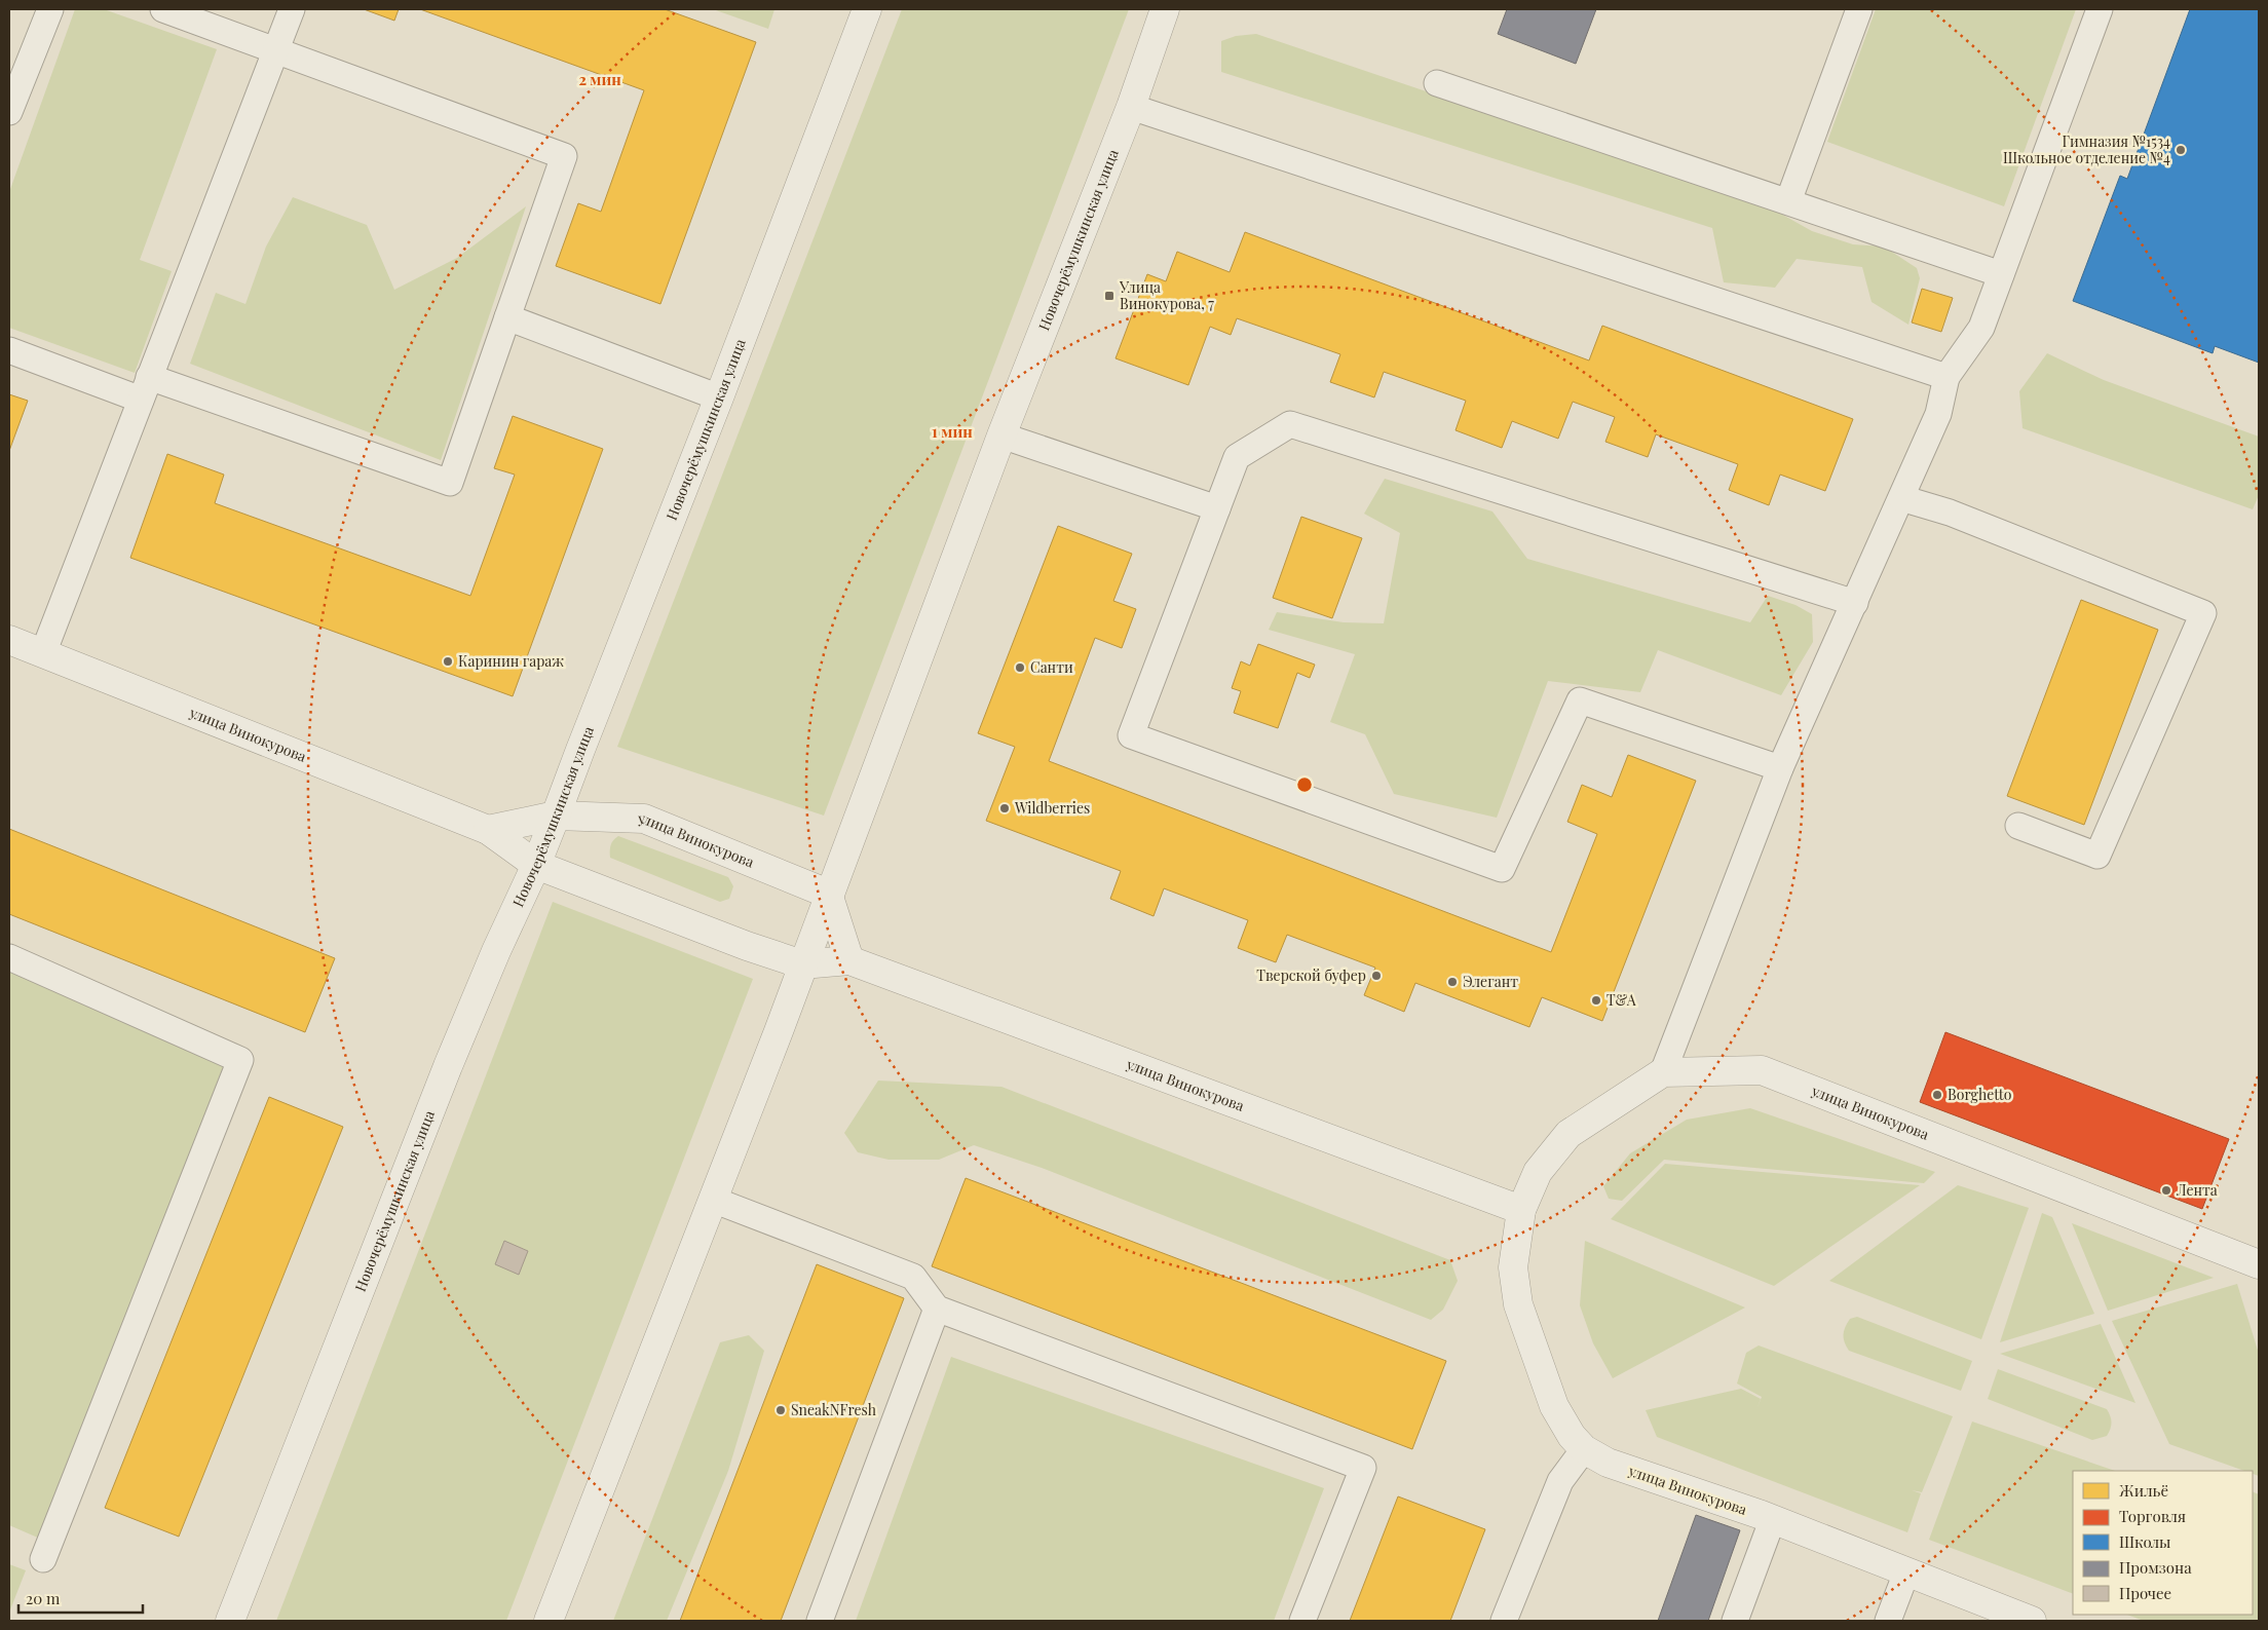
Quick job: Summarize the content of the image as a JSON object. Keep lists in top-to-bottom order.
{
  "streets": {
    "street": ["Новочерёмушкинская улица", "улица Винокурова"]
  },
  "crossings": [
    ["Новочерёмушкинская улица", "улица Винокурова"]
  ],
  "places": {
    "other": [
      "Гимназия №1534 Школьное отделение №4",
      "Каринин гараж",
      "Санти",
      "Wildberries",
      "Тверской буфер",
      "Элегант",
      "T&A",
      "Borghetto",
      "Лента",
      "SneakNFresh"
    ],
    "transit": ["Улица Винокурова, 7"]
  },
  "legend": [
    "Жильё",
    "Торговля",
    "Школы",
    "Промзона",
    "Прочее"
  ],
  "scale_bar": "20 m",
  "rings": ["2 мин", "1 мин"]
}
